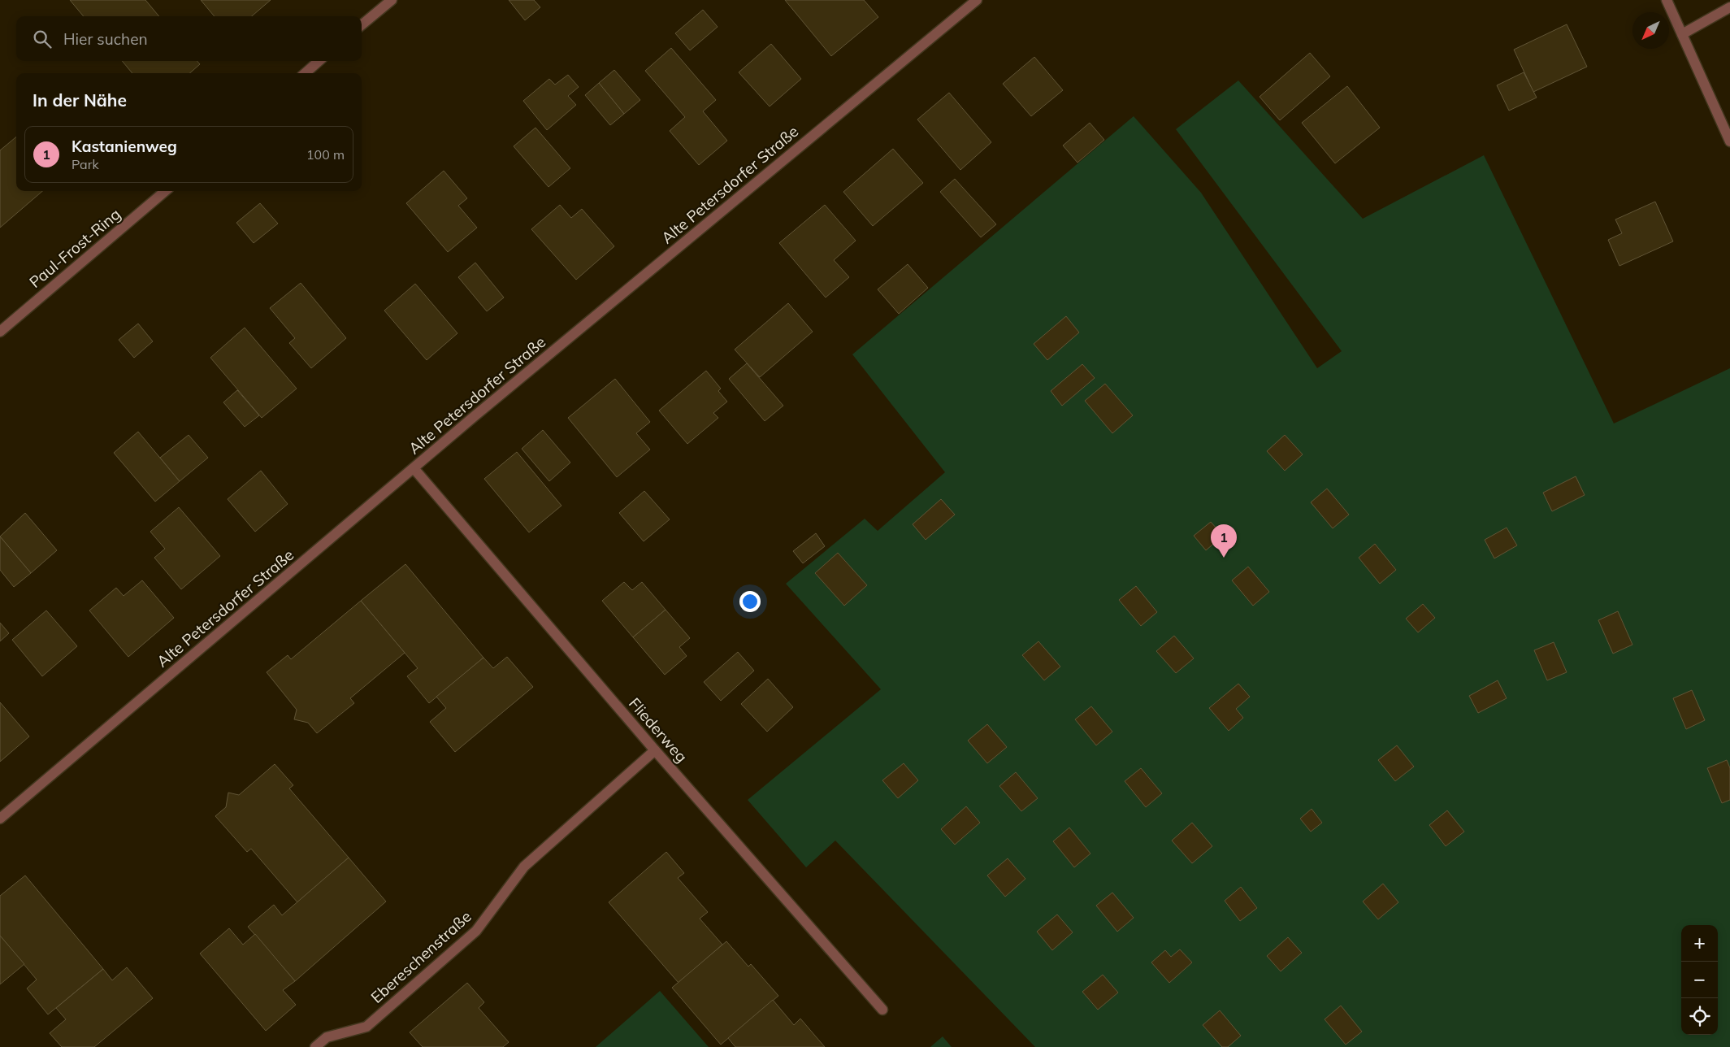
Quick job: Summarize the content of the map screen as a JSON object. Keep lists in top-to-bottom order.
{
  "streets": {
    "street": [
      "Alte Petersdorfer Straße",
      "Paul-Frost-Ring",
      "Fliederweg",
      "Ebereschenstraße"
    ]
  },
  "crossings": [
    ["Alte Petersdorfer Straße", "Fliederweg"],
    ["Fliederweg", "Ebereschenstraße"]
  ],
  "north": "bottom left",
  "page": {
    "search": "Hier suchen",
    "heading": "In der Nähe",
    "list": [
      {
        "mark": "1",
        "name": "Kastanienweg",
        "note": "Park",
        "value": "100 m"
      }
    ],
    "pins": "1",
    "map_buttons": ["+", "−"]
  }
}
